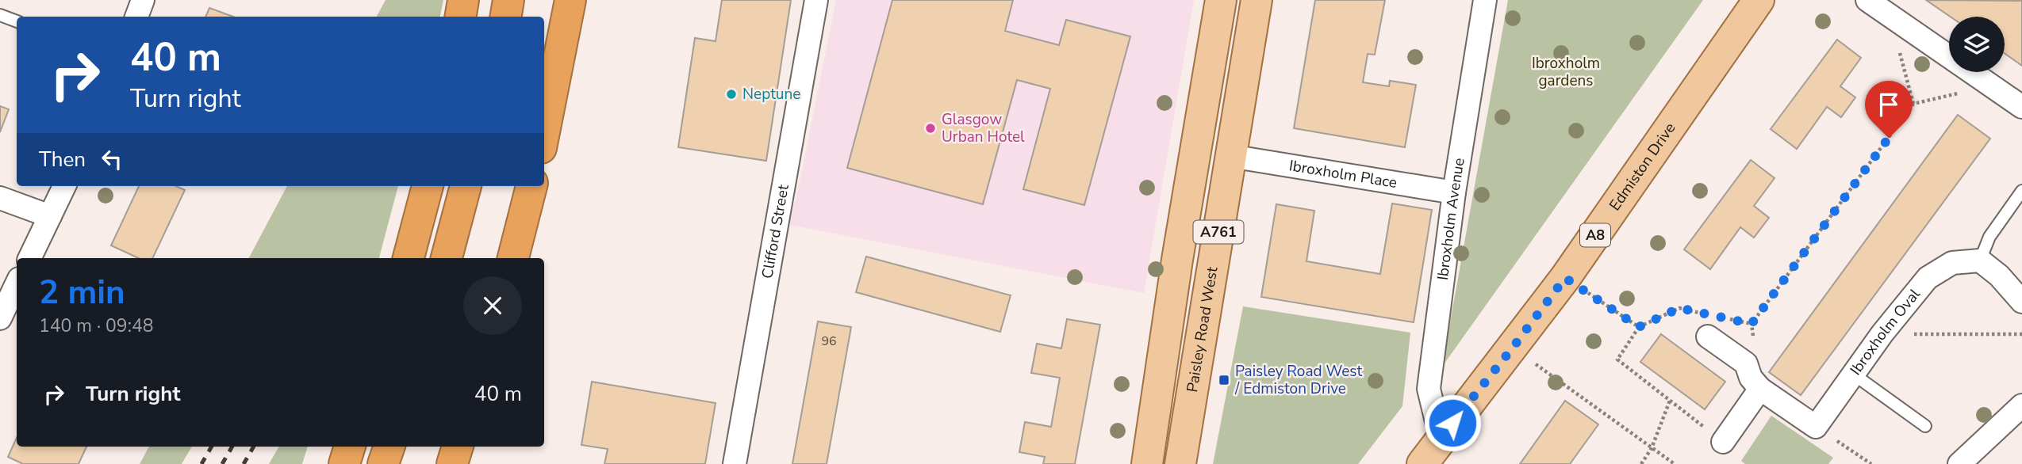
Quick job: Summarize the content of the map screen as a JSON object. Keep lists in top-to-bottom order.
{
  "streets": {
    "main road": [
      "Edmiston Drive",
      "A761",
      "A8",
      "Paisley Road West"
    ],
    "street": [
      "Ibroxholm Place",
      "Ibroxholm Avenue",
      "Clifford Street",
      "Ibroxholm Oval"
    ]
  },
  "crossings": [
    ["Edmiston Drive", "Ibroxholm Avenue"],
    ["Ibroxholm Place", "Ibroxholm Avenue"],
    ["Ibroxholm Place", "Paisley Road West"]
  ],
  "parks": ["Ibroxholm gardens"],
  "places": {
    "other": ["Neptune", "Glasgow Urban Hotel"],
    "transit": ["Paisley Road West / Edmiston Drive"]
  },
  "house_numbers": ["96"],
  "page": {
    "turn": ["40 m", "Turn right"],
    "then": "Then",
    "heading": ["2 min", "140 m · 09:48"],
    "list": [
      {
        "name": "Turn right",
        "value": "40 m"
      }
    ]
  }
}
